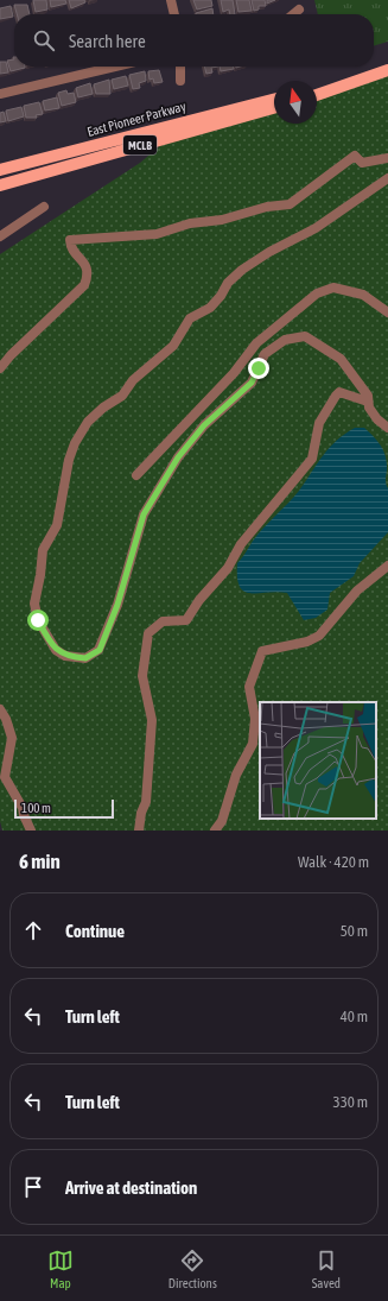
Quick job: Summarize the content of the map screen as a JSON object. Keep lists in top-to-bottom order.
{
  "streets": {
    "main road": ["East Pioneer Parkway", "MCLB"]
  },
  "scale_bar": "100 m",
  "north": "top",
  "page": {
    "search": "Search here",
    "scale": "100 m",
    "heading": ["6 min", "Walk · 420 m"],
    "list": [
      ["Continue", "50 m"],
      ["Turn left", "40 m"],
      ["Turn left", "330 m"],
      "Arrive at destination"
    ],
    "nav": ["Map", "Directions", "Saved"]
  }
}
